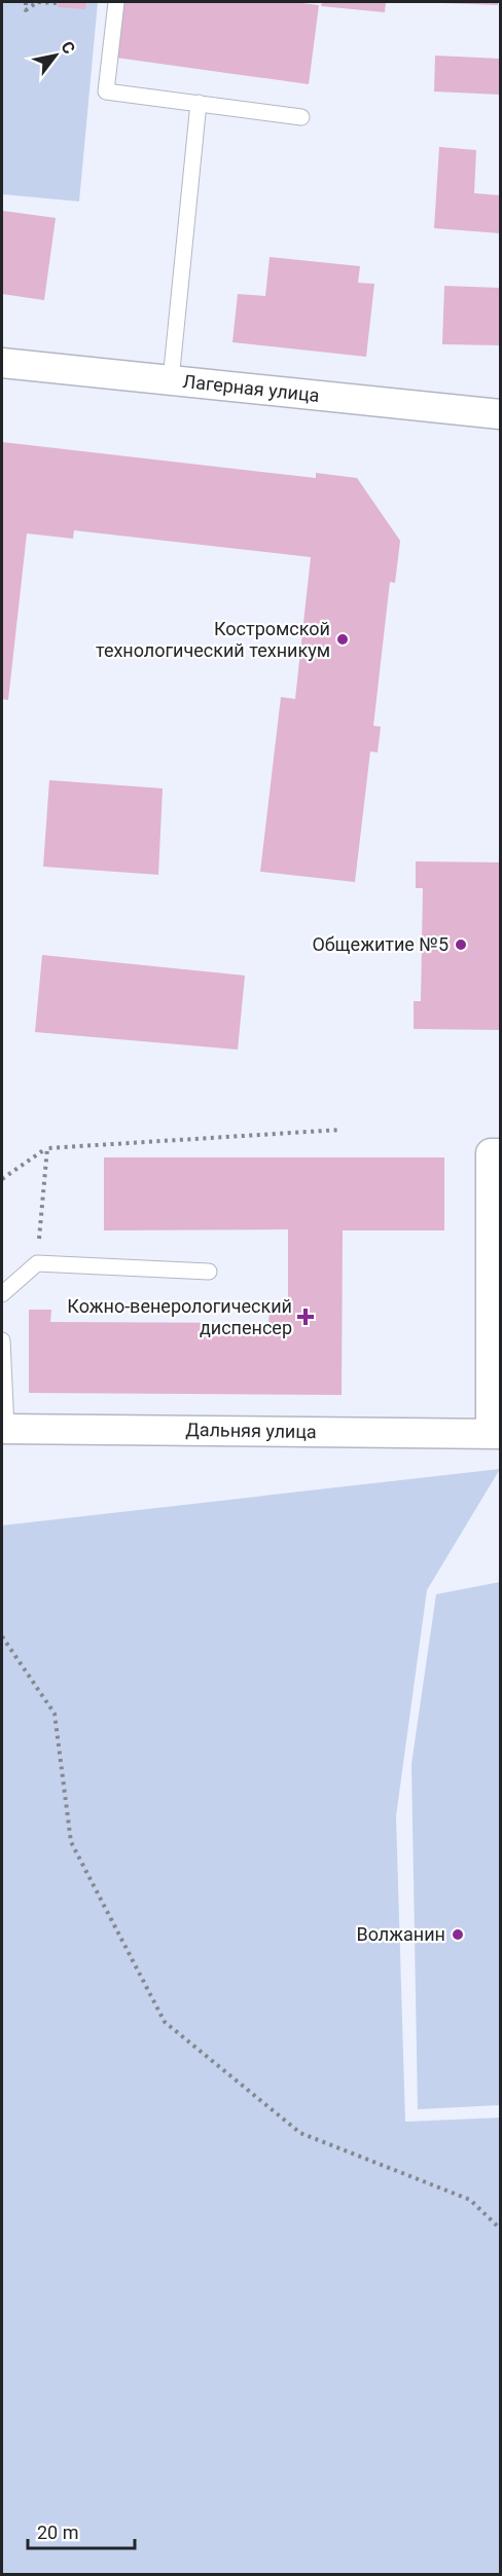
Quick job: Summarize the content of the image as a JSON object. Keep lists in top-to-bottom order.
{
  "streets": {
    "street": ["Лагерная улица", "Дальняя улица"]
  },
  "places": {
    "other": ["Костромской технологический техникум", "Общежитие №5", "Волжанин"],
    "health": ["Кожно-венерологический диспенсер"]
  },
  "scale_bar": "20 m",
  "north": "top right"
}
